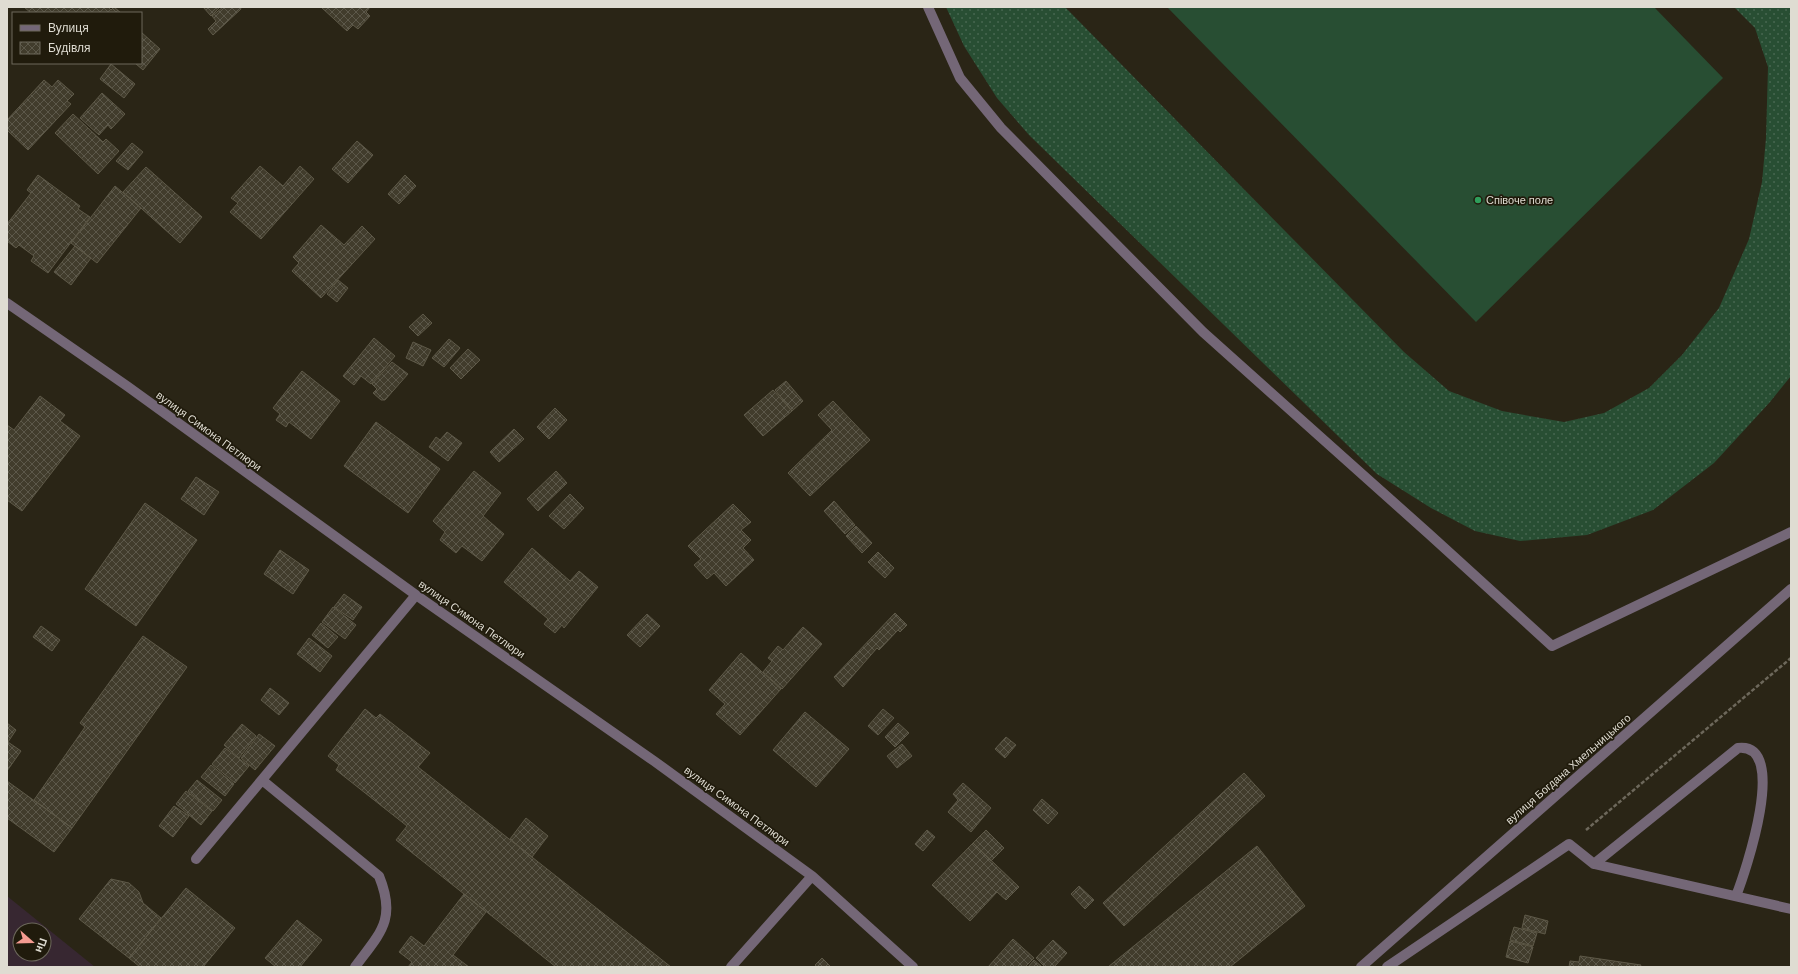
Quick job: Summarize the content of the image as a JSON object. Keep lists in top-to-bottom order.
{
  "streets": {
    "street": ["вулиця Симона Петлюри", "вулиця Богдана Хмельницького"]
  },
  "places": ["Співоче поле"],
  "legend": ["Вулиця", "Будівля"],
  "north": "right"
}
